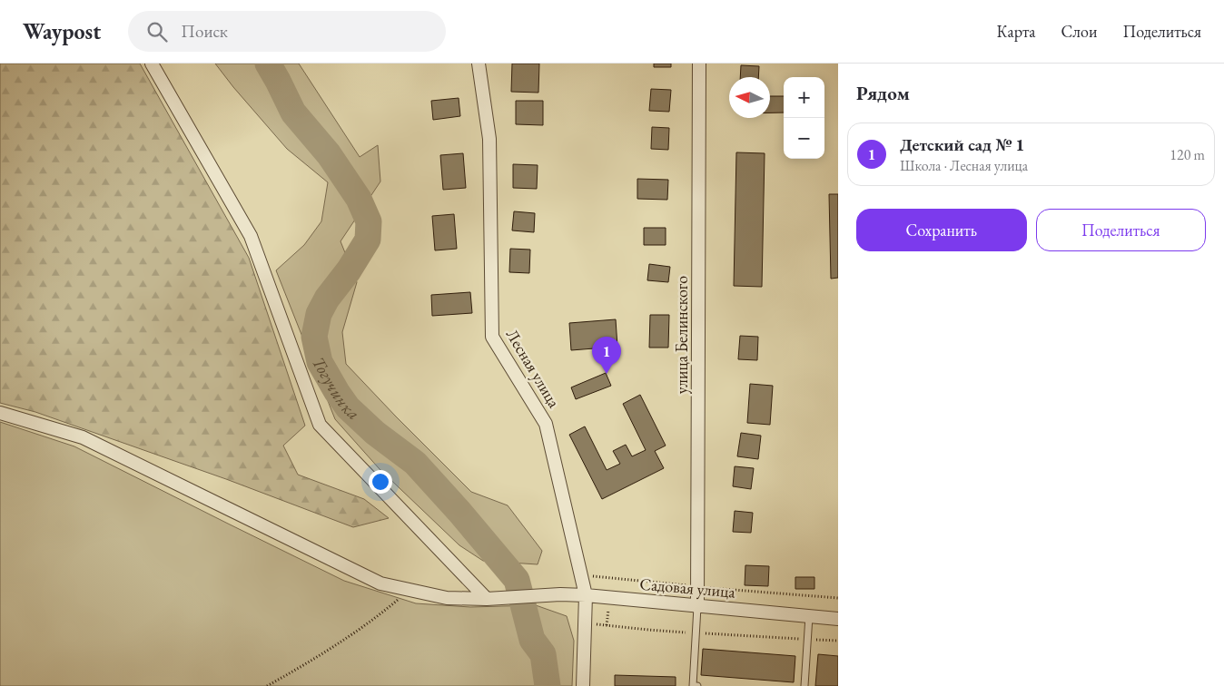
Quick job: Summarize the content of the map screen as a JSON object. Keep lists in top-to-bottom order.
{
  "streets": {
    "street": ["улица Белинского", "Лесная улица", "Садовая улица"]
  },
  "crossings": [
    ["улица Белинского", "Садовая улица"],
    ["Лесная улица", "Садовая улица"]
  ],
  "water": ["Тогучинка"],
  "north": "left",
  "page": {
    "header": "Waypost",
    "search": "Поиск",
    "nav": ["Карта", "Слои", "Поделиться"],
    "heading": "Рядом",
    "map_buttons": ["+", "−"],
    "list": [
      {
        "mark": "1",
        "name": "Детский сад № 1",
        "note": "Школа · Лесная улица",
        "value": "120 m"
      }
    ],
    "buttons": ["Сохранить", "Поделиться"],
    "pins": "1"
  }
}
